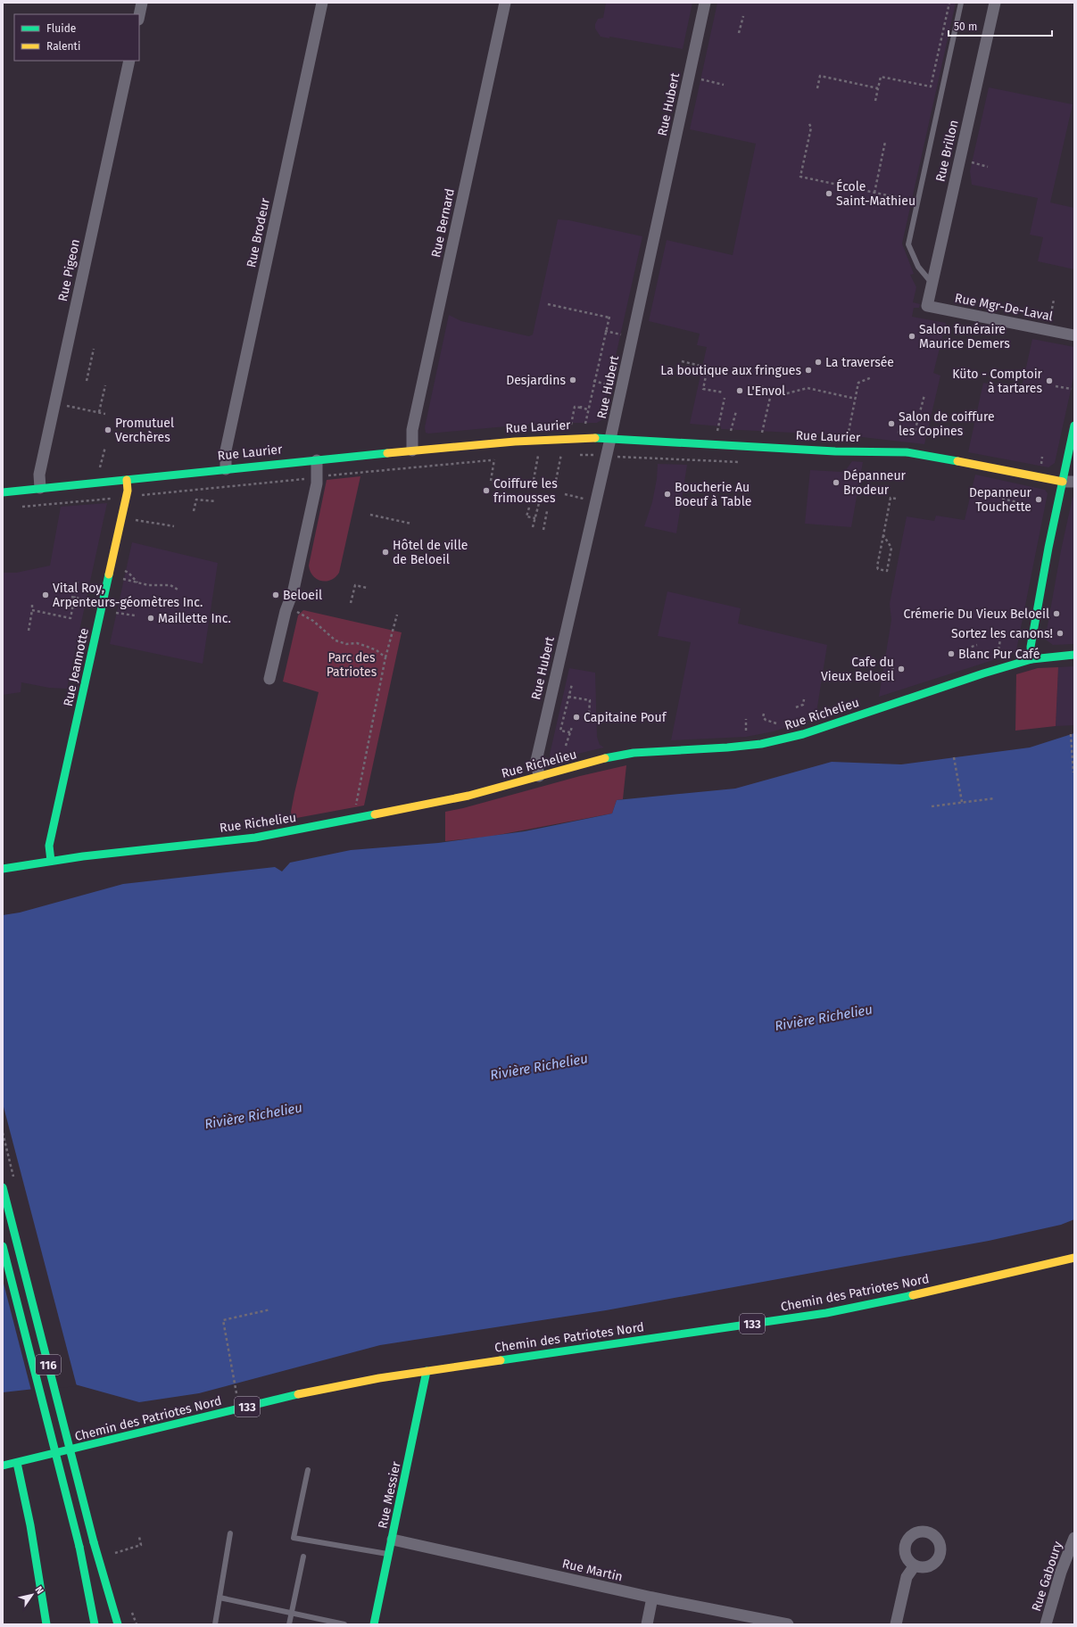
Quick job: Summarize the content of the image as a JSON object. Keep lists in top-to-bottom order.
{
  "streets": {
    "main road": [
      "Rue Laurier",
      "Rue Jeannotte",
      "Rue Richelieu",
      "Chemin des Patriotes Nord",
      "133",
      "116",
      "Rue Messier"
    ],
    "street": [
      "Rue Hubert",
      "Rue Brillon",
      "Rue Bernard",
      "Rue Brodeur",
      "Rue Pigeon",
      "Rue Mgr-De-Laval",
      "Rue Martin",
      "Rue Gaboury"
    ]
  },
  "crossings": [
    ["Rue Hubert", "Rue Laurier"],
    ["Rue Hubert", "Rue Richelieu"],
    ["Rue Brillon", "Rue Mgr-De-Laval"],
    ["Rue Bernard", "Rue Laurier"],
    ["Rue Brodeur", "Rue Laurier"],
    ["Rue Pigeon", "Rue Laurier"],
    ["Rue Laurier", "Rue Jeannotte"],
    ["Rue Jeannotte", "Rue Richelieu"],
    ["Chemin des Patriotes Nord", "133"],
    ["Chemin des Patriotes Nord", "Rue Messier"],
    ["Rue Messier", "Rue Martin"]
  ],
  "water": ["Rivière Richelieu"],
  "parks": ["Parc des Patriotes"],
  "places": [
    "École Saint-Mathieu",
    "Salon funéraire Maurice Demers",
    "La traversée",
    "La boutique aux fringues",
    "Desjardins",
    "Küto - Comptoir à tartares",
    "L'Envol",
    "Salon de coiffure les Copines",
    "Promutuel Verchères",
    "Dépanneur Brodeur",
    "Coiffure les frimousses",
    "Boucherie Au Boeuf à Table",
    "Depanneur Touchette",
    "Hôtel de ville de Beloeil",
    "Vital Roy, Arpenteurs-géomètres Inc.",
    "Beloeil",
    "Crémerie Du Vieux Beloeil",
    "Maillette Inc.",
    "Sortez les canons!",
    "Blanc Pur Café",
    "Cafe du Vieux Beloeil",
    "Capitaine Pouf"
  ],
  "legend": ["Fluide", "Ralenti"],
  "scale_bar": "50 m",
  "north": "top right"
}
